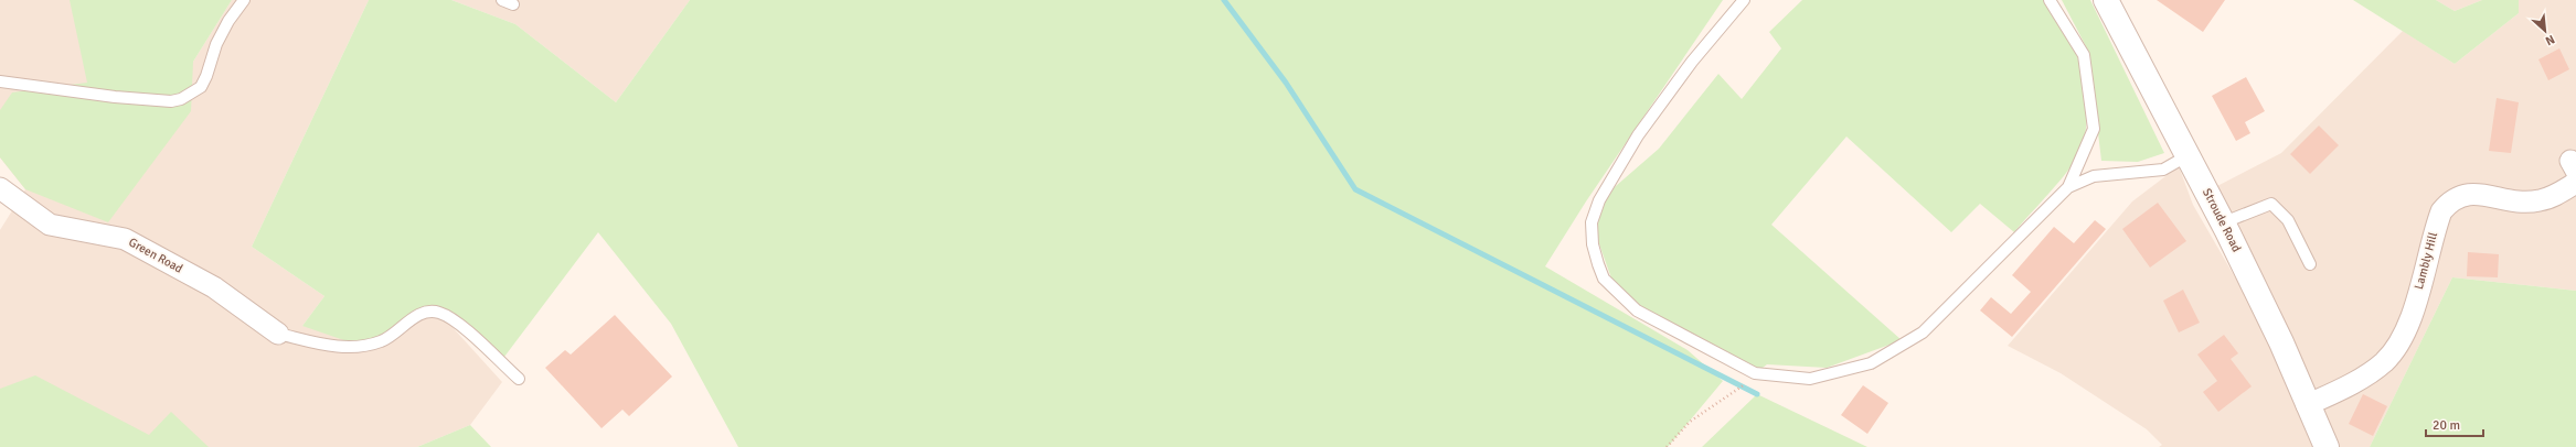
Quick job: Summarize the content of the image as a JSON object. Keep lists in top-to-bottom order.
{
  "streets": {
    "street": ["Stroude Road", "Green Road", "Lambly Hill"]
  },
  "crossings": [
    ["Stroude Road", "Lambly Hill"]
  ],
  "scale_bar": "20 m",
  "north": "bottom right"
}
